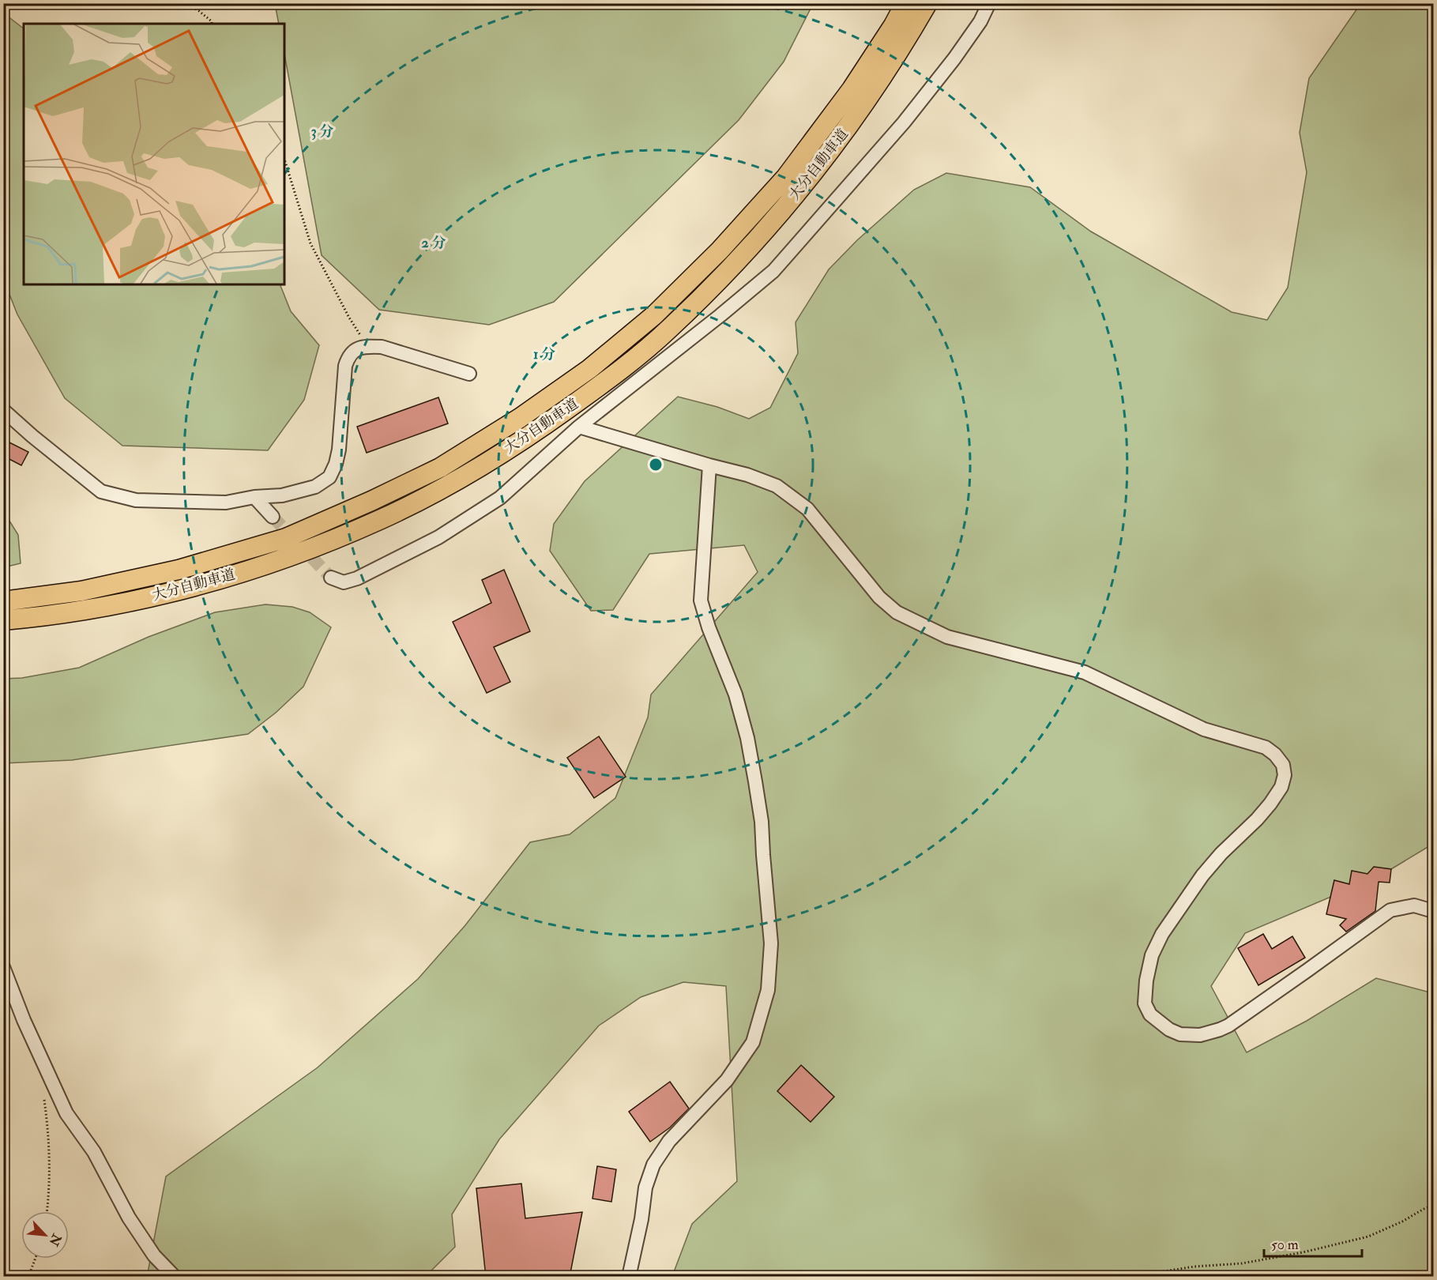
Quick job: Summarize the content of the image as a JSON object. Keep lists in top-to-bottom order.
{
  "streets": {
    "highway": ["大分自動車道"]
  },
  "scale_bar": "50 m",
  "north": "bottom right",
  "rings": ["3 分", "2 分", "1 分"]
}
